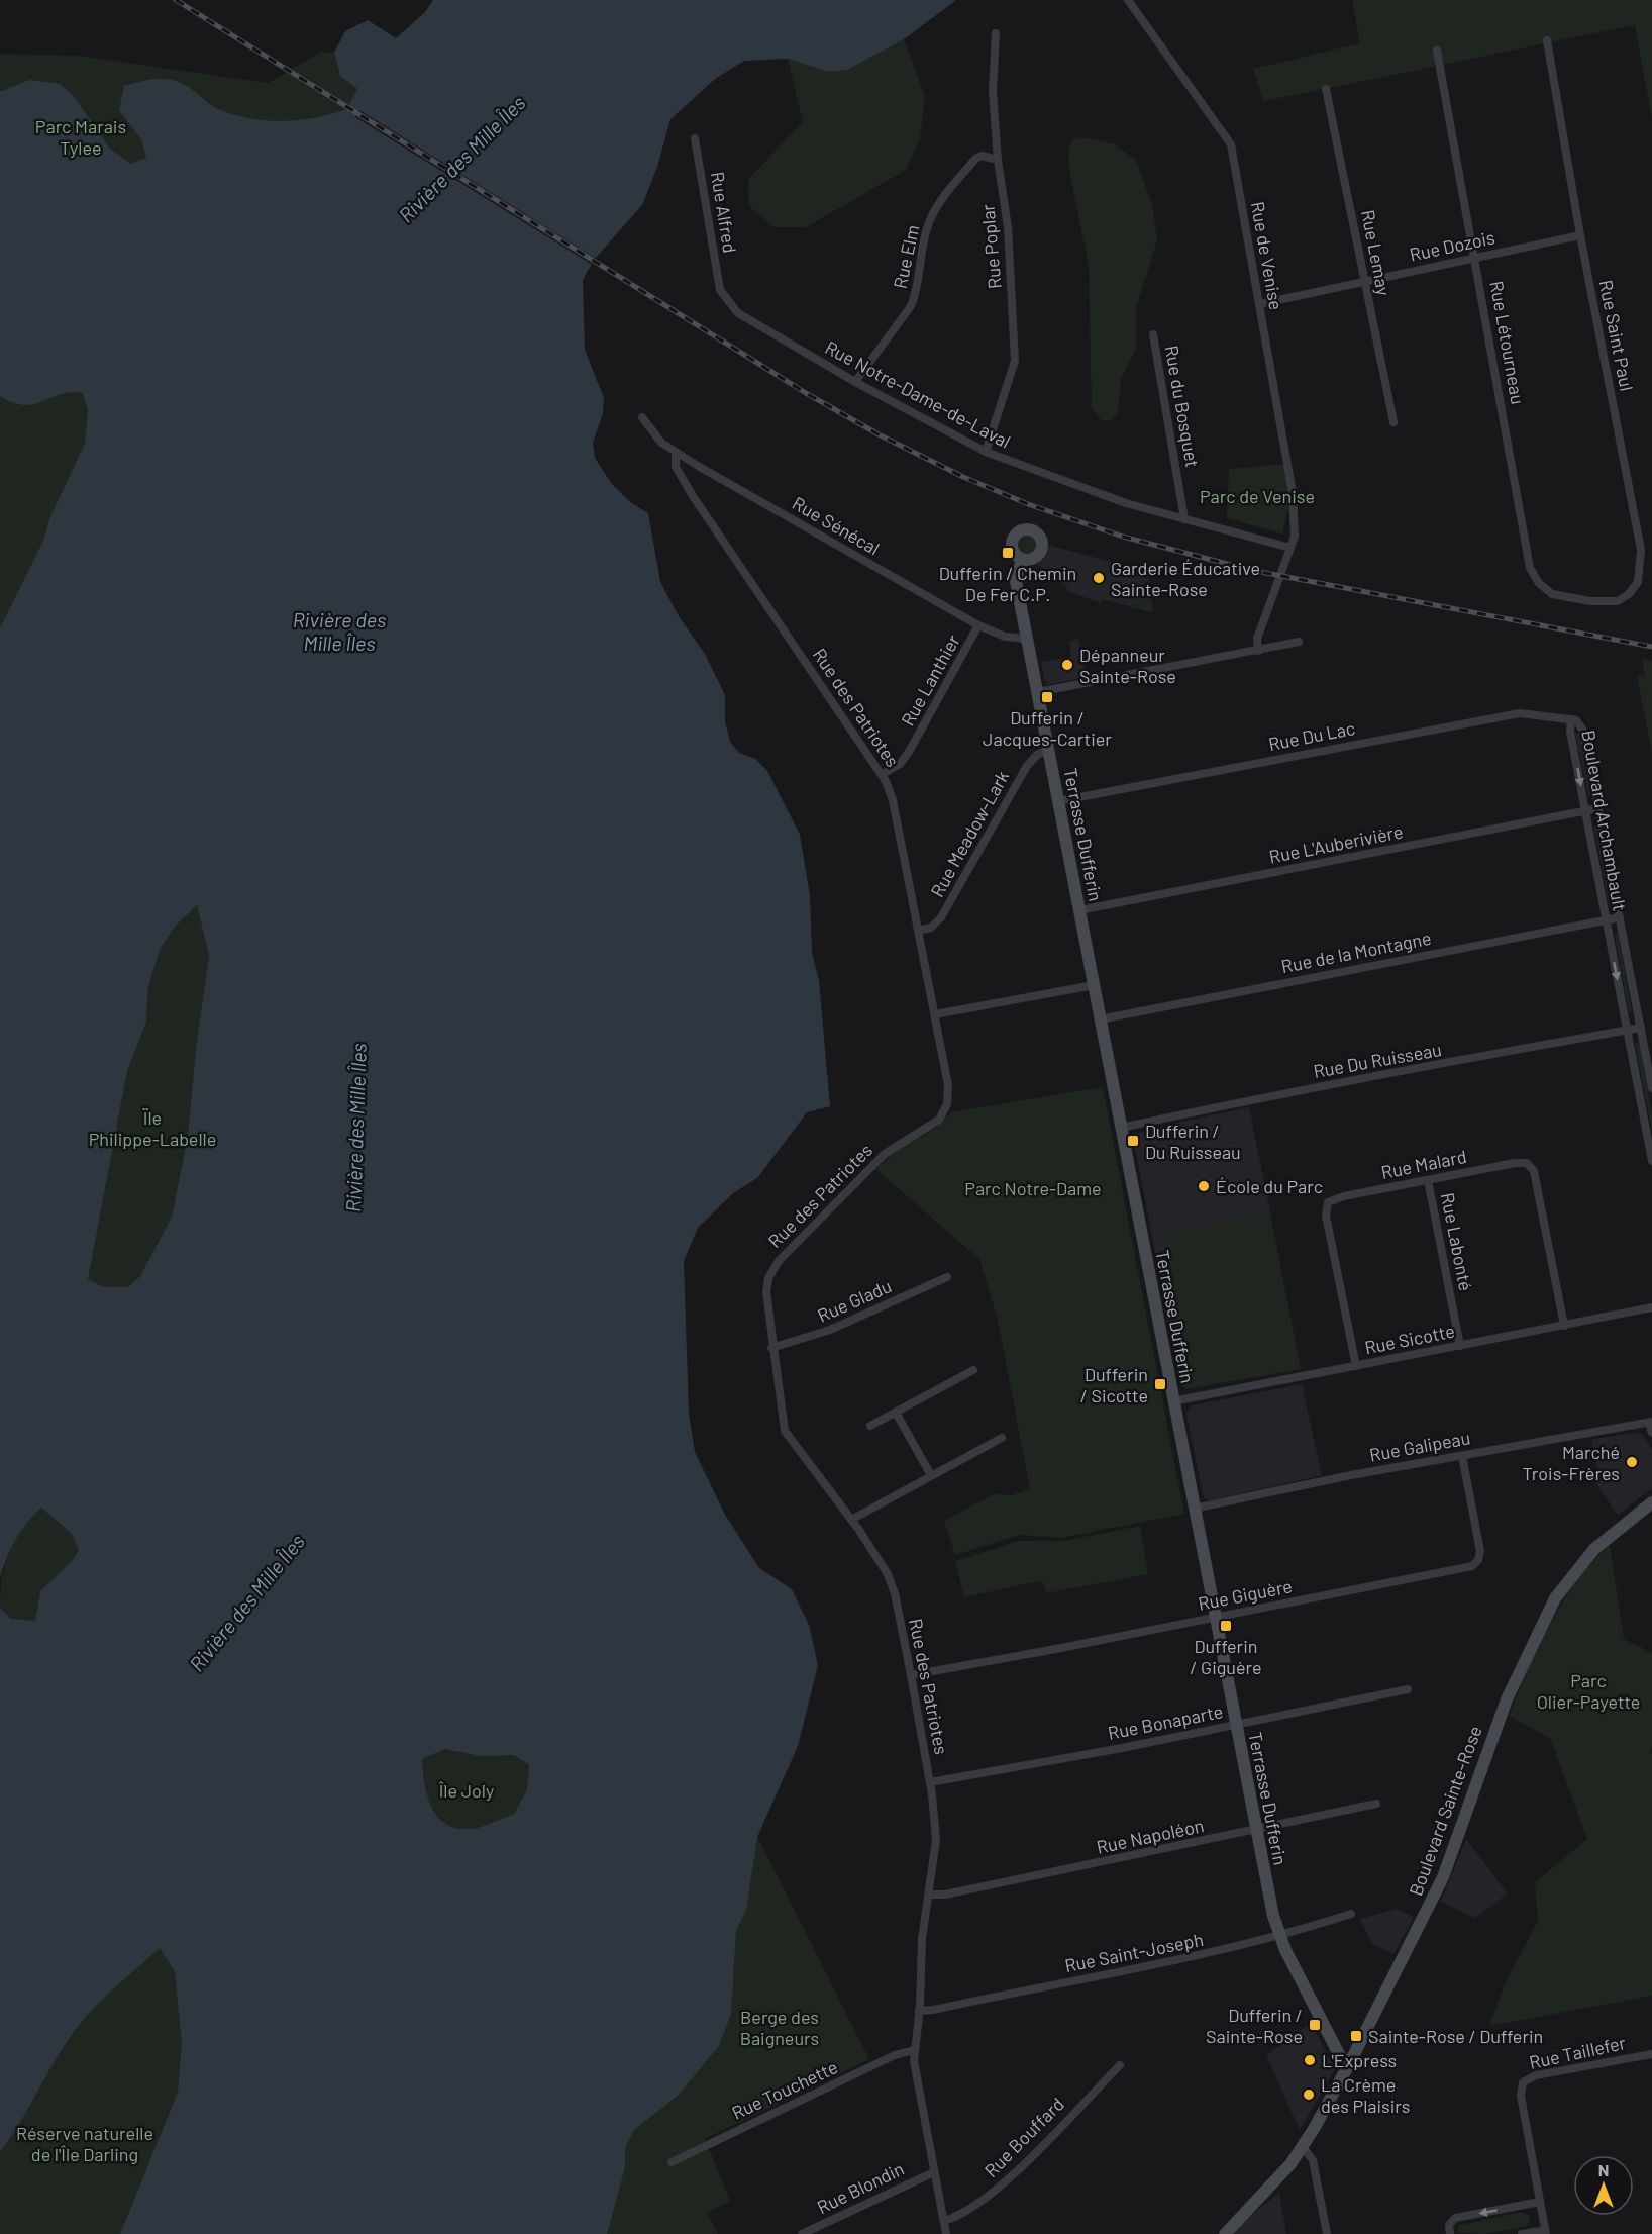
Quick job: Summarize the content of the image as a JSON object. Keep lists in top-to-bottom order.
{
  "streets": {
    "street": [
      "Rue Alfred",
      "Rue Dozois",
      "Rue Poplar",
      "Rue Lemay",
      "Rue de Venise",
      "Rue Elm",
      "Rue Saint Paul",
      "Rue Létourneau",
      "Rue Notre-Dame-de-Laval",
      "Rue du Bosquet",
      "Rue Sénécal",
      "Rue Lanthier",
      "Rue des Patriotes",
      "Rue Du Lac",
      "Boulevard Archambault",
      "Rue Meadow-Lark",
      "Terrasse Dufferin",
      "Rue L'Auberivière",
      "Rue de la Montagne",
      "Rue Du Ruisseau",
      "Rue Malard",
      "Rue Labonté",
      "Rue Gladu",
      "Rue Sicotte",
      "Rue Galipeau",
      "Rue Giguère",
      "Rue Bonaparte",
      "Boulevard Sainte-Rose",
      "Rue Napoléon",
      "Rue Saint-Joseph",
      "Rue Taillefer",
      "Rue Touchette",
      "Rue Bouffard",
      "Rue Blondin"
    ]
  },
  "crossings": [
    ["Rue Alfred", "Rue Notre-Dame-de-Laval"],
    ["Rue Dozois", "Rue Lemay"],
    ["Rue Dozois", "Rue de Venise"],
    ["Rue Dozois", "Rue Saint Paul"],
    ["Rue Dozois", "Rue Létourneau"],
    ["Rue Poplar", "Rue Elm"],
    ["Rue Poplar", "Rue Notre-Dame-de-Laval"],
    ["Rue de Venise", "Rue Notre-Dame-de-Laval"],
    ["Rue Elm", "Rue Notre-Dame-de-Laval"],
    ["Rue Saint Paul", "Rue Létourneau"],
    ["Rue Notre-Dame-de-Laval", "Rue du Bosquet"],
    ["Rue Sénécal", "Rue Lanthier"],
    ["Rue Sénécal", "Rue des Patriotes"],
    ["Rue Sénécal", "Terrasse Dufferin"],
    ["Rue Lanthier", "Rue des Patriotes"],
    ["Rue des Patriotes", "Rue Meadow-Lark"],
    ["Rue des Patriotes", "Rue Gladu"],
    ["Rue des Patriotes", "Rue Giguère"],
    ["Rue des Patriotes", "Rue Bonaparte"],
    ["Rue des Patriotes", "Rue Napoléon"],
    ["Rue des Patriotes", "Rue Saint-Joseph"],
    ["Rue des Patriotes", "Rue Touchette"],
    ["Rue des Patriotes", "Rue Bouffard"],
    ["Rue des Patriotes", "Rue Blondin"],
    ["Rue Du Lac", "Boulevard Archambault"],
    ["Rue Du Lac", "Terrasse Dufferin"],
    ["Boulevard Archambault", "Rue L'Auberivière"],
    ["Boulevard Archambault", "Rue de la Montagne"],
    ["Boulevard Archambault", "Rue Du Ruisseau"],
    ["Rue Meadow-Lark", "Terrasse Dufferin"],
    ["Terrasse Dufferin", "Rue L'Auberivière"],
    ["Terrasse Dufferin", "Rue de la Montagne"],
    ["Terrasse Dufferin", "Rue Du Ruisseau"],
    ["Terrasse Dufferin", "Rue Sicotte"],
    ["Terrasse Dufferin", "Rue Galipeau"],
    ["Terrasse Dufferin", "Rue Giguère"],
    ["Terrasse Dufferin", "Rue Bonaparte"],
    ["Terrasse Dufferin", "Boulevard Sainte-Rose"],
    ["Terrasse Dufferin", "Rue Napoléon"],
    ["Terrasse Dufferin", "Rue Saint-Joseph"],
    ["Rue Malard", "Rue Labonté"],
    ["Rue Malard", "Rue Sicotte"],
    ["Rue Labonté", "Rue Sicotte"],
    ["Rue Galipeau", "Rue Giguère"]
  ],
  "water": ["Rivière des Mille Îles"],
  "parks": [
    "Parc Marais Tylee",
    "Parc de Venise",
    "Ïle Philippe-Labelle",
    "Parc Notre-Dame",
    "Parc Olier-Payette",
    "Île Joly",
    "Berge des Baigneurs",
    "Réserve naturelle de l'Île Darling"
  ],
  "places": {
    "transit": [
      "Dufferin / Chemin De Fer C.P.",
      "Dufferin / Jacques-Cartier",
      "Dufferin / Du Ruisseau",
      "Dufferin / Sicotte",
      "Dufferin / Giguère",
      "Dufferin / Sainte-Rose",
      "Sainte-Rose / Dufferin"
    ],
    "other": [
      "Garderie Éducative Sainte-Rose",
      "Dépanneur Sainte-Rose",
      "École du Parc",
      "Marché Trois-Frères",
      "L'Express",
      "La Crème des Plaisirs"
    ]
  },
  "north": "top"
}
